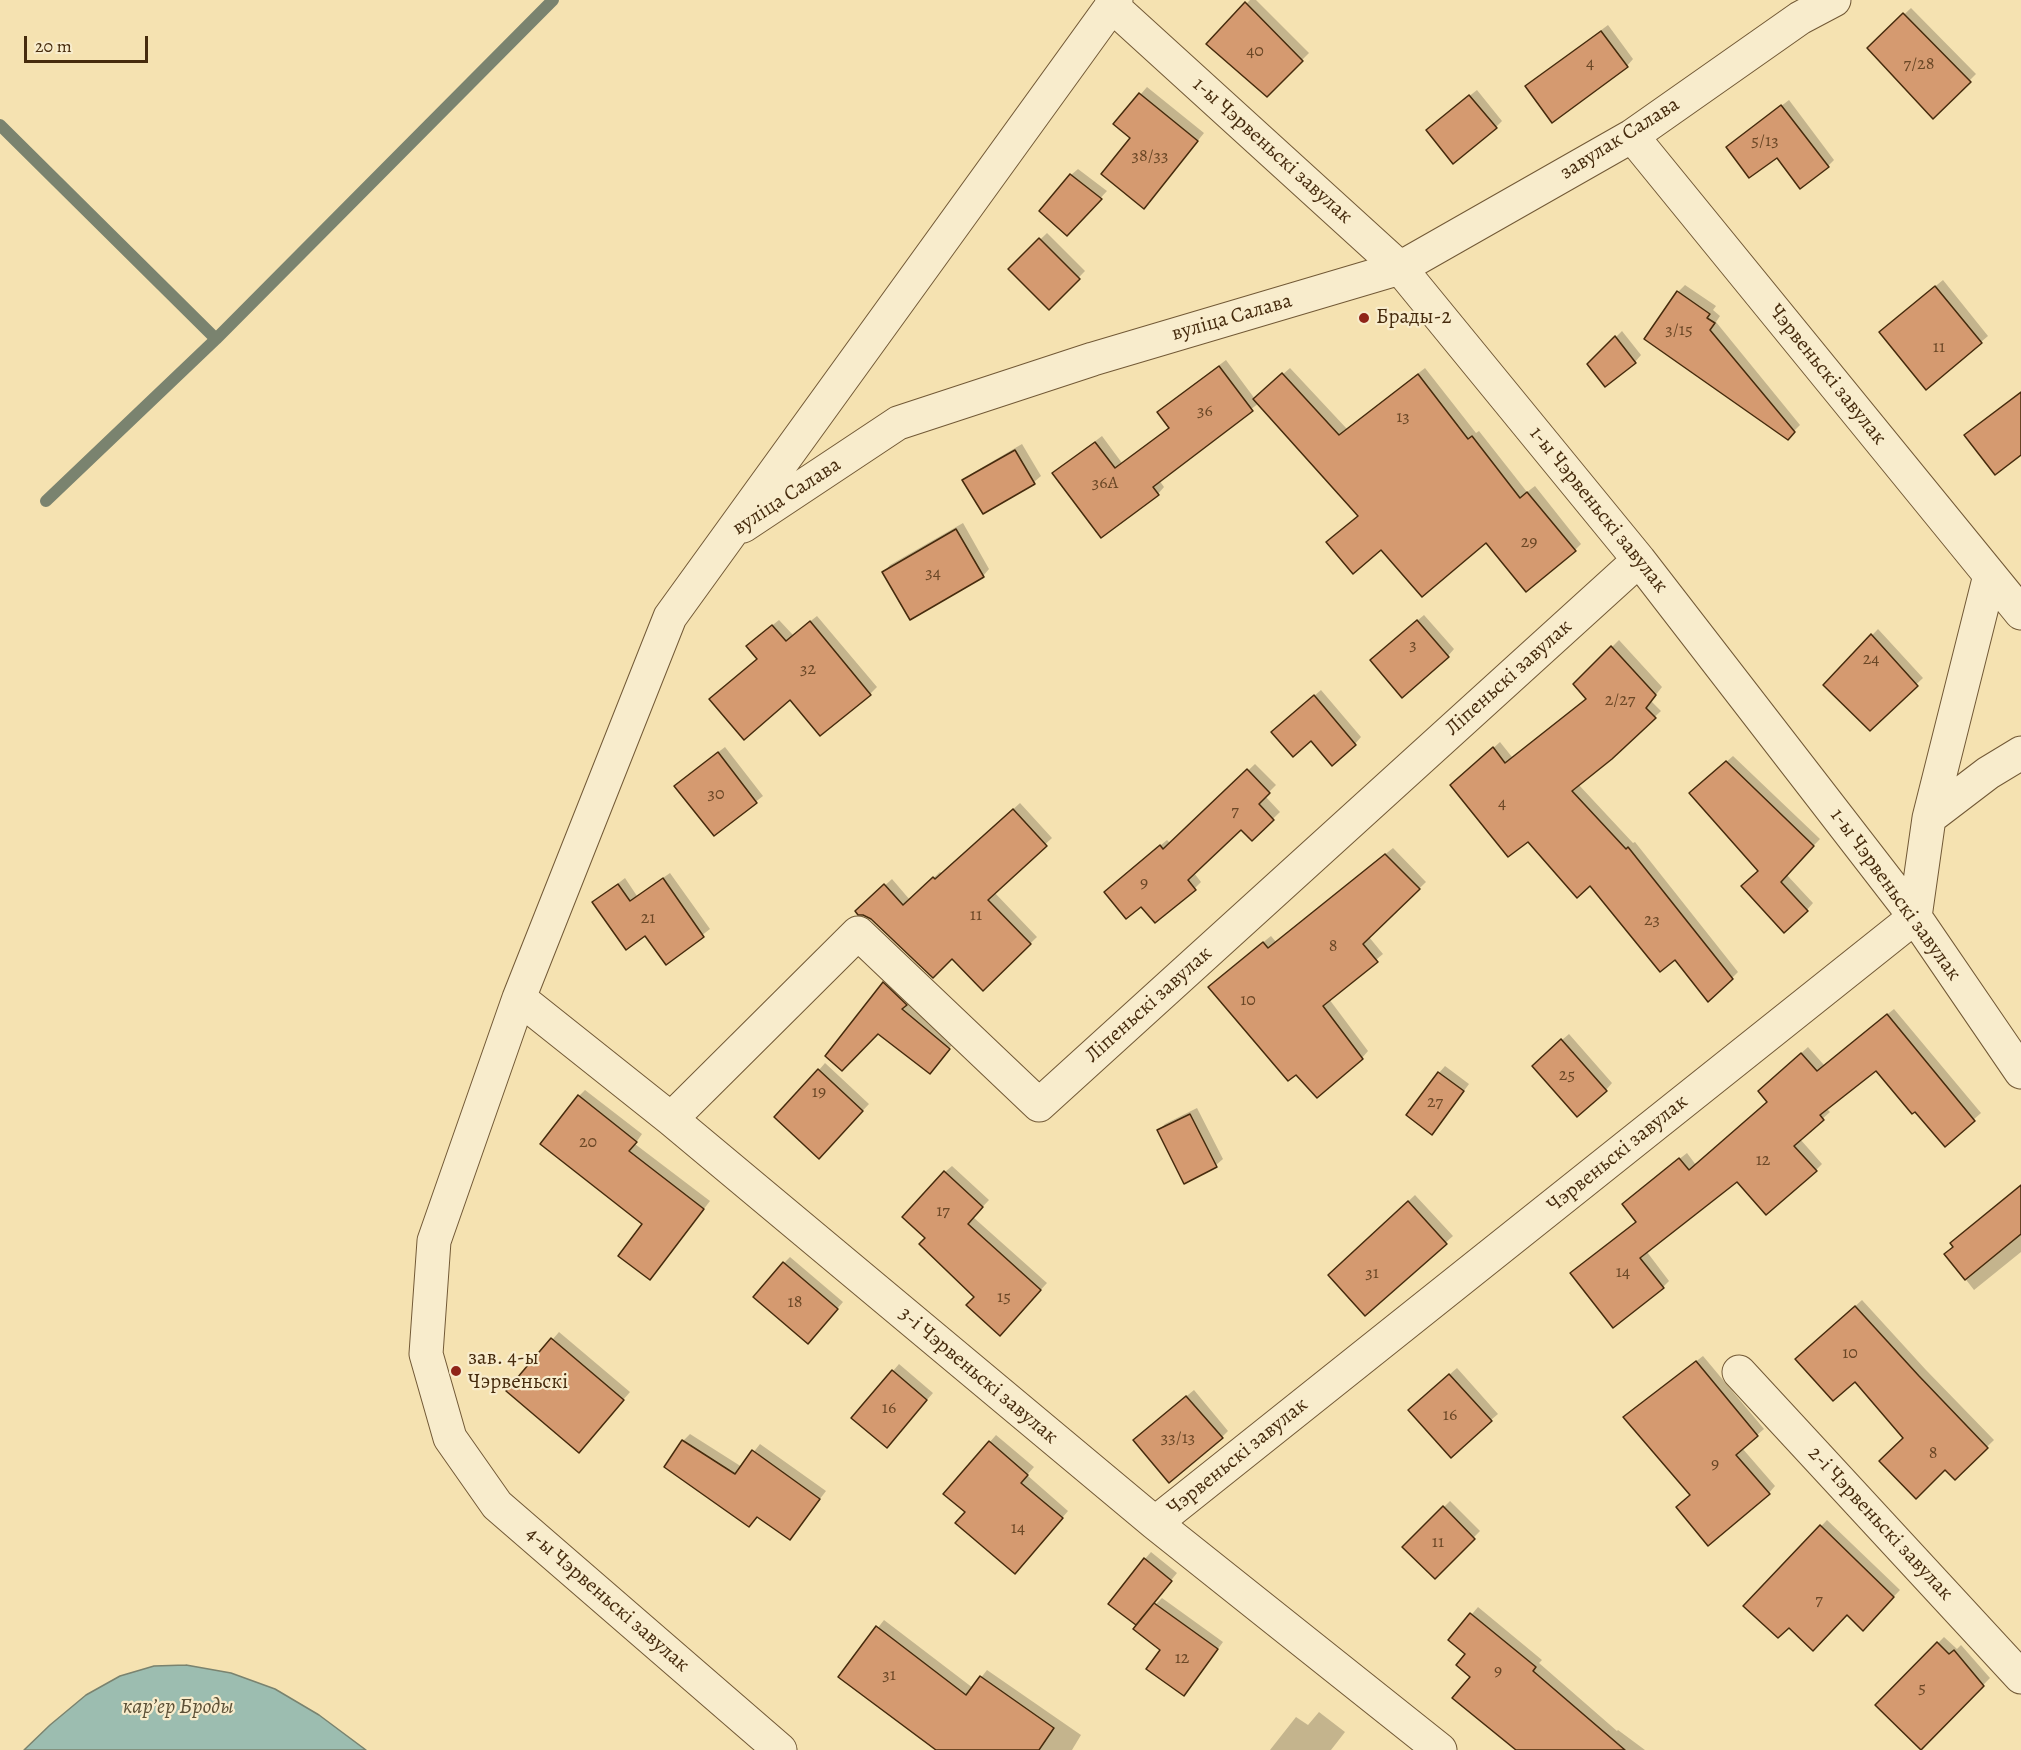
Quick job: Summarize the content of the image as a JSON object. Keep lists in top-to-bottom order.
{
  "streets": {
    "street": [
      "завулак Салава",
      "1-ы Чэрвеньскі завулак",
      "вуліца Салава",
      "Чэрвеньскі завулак",
      "Ліпеньскі завулак",
      "3-і Чэрвеньскі завулак",
      "2-і Чэрвеньскі завулак",
      "4-ы Чэрвеньскі завулак"
    ]
  },
  "crossings": [
    ["завулак Салава", "1-ы Чэрвеньскі завулак"],
    ["завулак Салава", "вуліца Салава"],
    ["завулак Салава", "Чэрвеньскі завулак"],
    ["1-ы Чэрвеньскі завулак", "вуліца Салава"],
    ["1-ы Чэрвеньскі завулак", "Чэрвеньскі завулак"],
    ["1-ы Чэрвеньскі завулак", "Ліпеньскі завулак"],
    ["вуліца Салава", "4-ы Чэрвеньскі завулак"],
    ["Чэрвеньскі завулак", "3-і Чэрвеньскі завулак"],
    ["Ліпеньскі завулак", "3-і Чэрвеньскі завулак"],
    ["3-і Чэрвеньскі завулак", "4-ы Чэрвеньскі завулак"]
  ],
  "water": ["карʼер Броды"],
  "places": ["Брады-2", "зав. 4-ы Чэрвеньскі"],
  "house_numbers": [
    "40",
    "4",
    "7/28",
    "5/13",
    "38/33",
    "3/15",
    "11",
    "36",
    "13",
    "36А",
    "29",
    "34",
    "3",
    "24",
    "32",
    "2/27",
    "30",
    "4",
    "7",
    "9",
    "11",
    "21",
    "23",
    "8",
    "10",
    "25",
    "19",
    "27",
    "20",
    "12",
    "17",
    "14",
    "31",
    "15",
    "18",
    "10",
    "16",
    "16",
    "33/13",
    "8",
    "9",
    "14",
    "11",
    "7",
    "12",
    "9",
    "31",
    "5"
  ],
  "scale_bar": "20 m"
}
